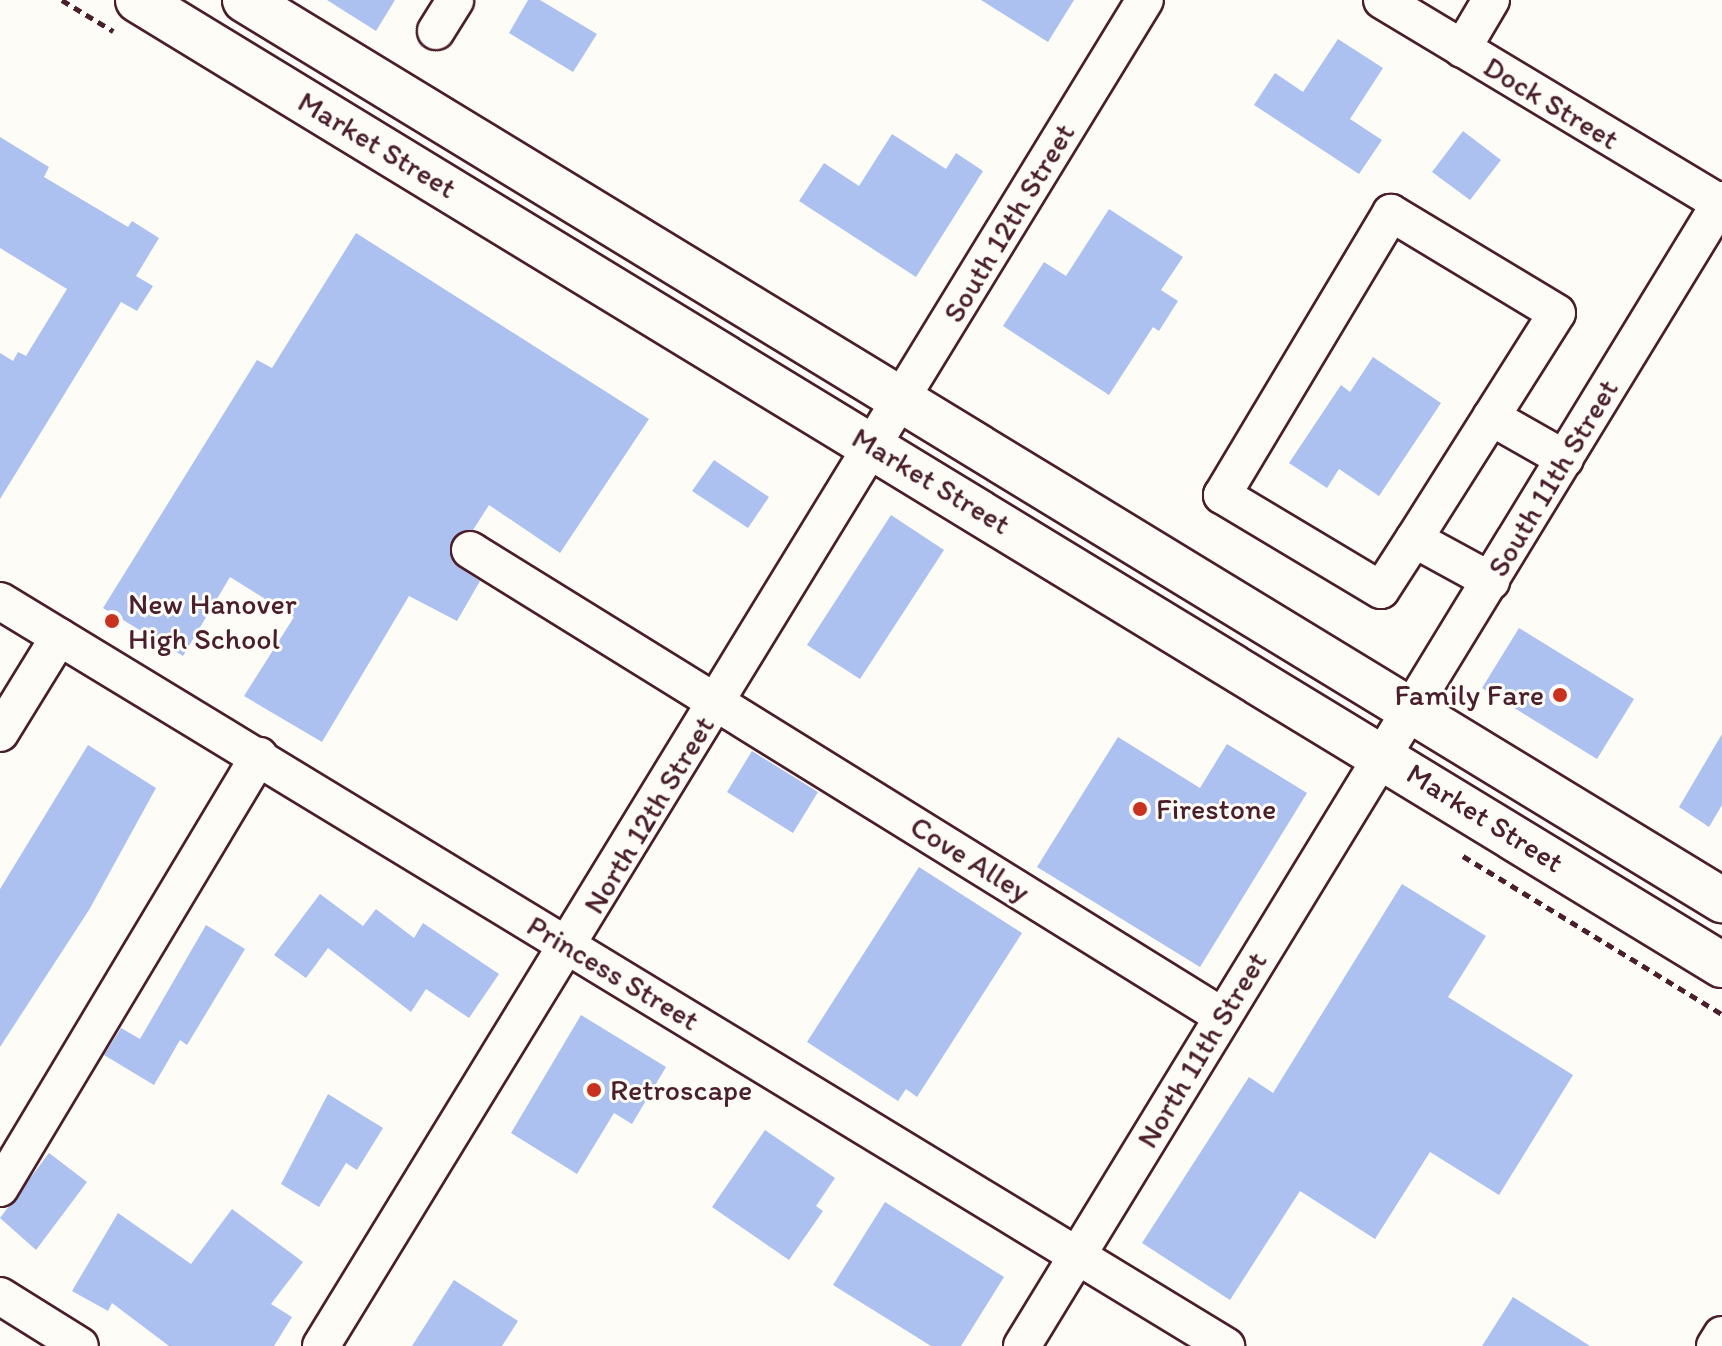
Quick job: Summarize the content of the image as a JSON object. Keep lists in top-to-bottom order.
{
  "streets": {
    "main road": ["Market Street"],
    "street": [
      "Dock Street",
      "South 12th Street",
      "South 11th Street",
      "North 12th Street",
      "Cove Alley",
      "Princess Street",
      "North 11th Street"
    ]
  },
  "crossings": [
    ["Dock Street", "South 11th Street"],
    ["Market Street", "South 12th Street"],
    ["Market Street", "South 11th Street"],
    ["Market Street", "North 12th Street"],
    ["Market Street", "North 11th Street"],
    ["South 12th Street", "North 12th Street"],
    ["South 11th Street", "North 11th Street"],
    ["North 12th Street", "Cove Alley"],
    ["North 12th Street", "Princess Street"],
    ["Cove Alley", "North 11th Street"],
    ["Princess Street", "North 11th Street"]
  ],
  "places": [
    "New Hanover High School",
    "Family Fare",
    "Firestone",
    "Retroscape"
  ]
}
